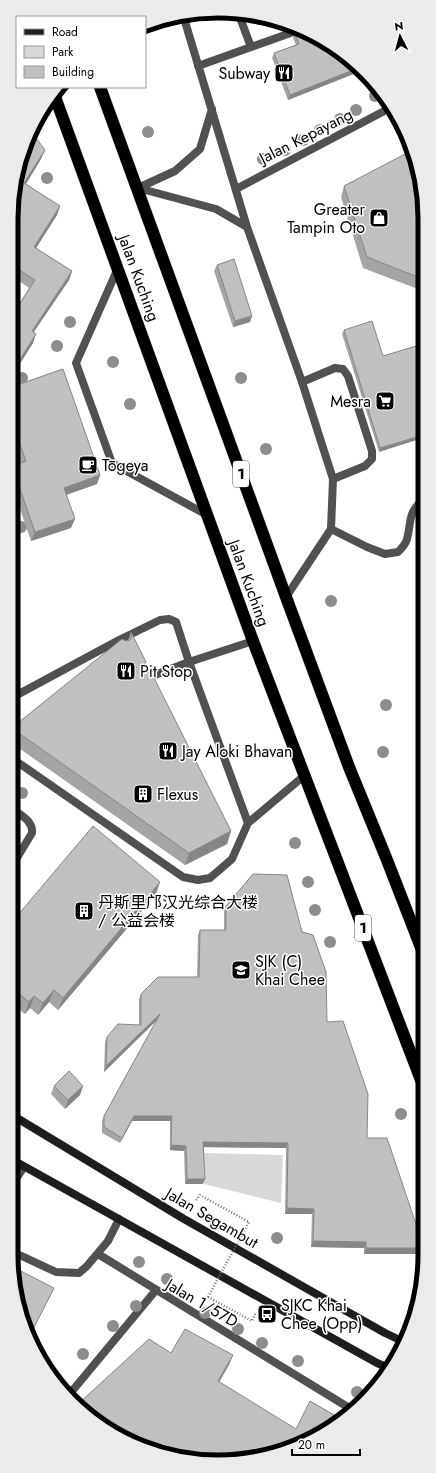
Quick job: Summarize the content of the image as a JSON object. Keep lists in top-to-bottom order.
{
  "streets": {
    "highway": ["Jalan Kuching", "1"],
    "main road": ["Jalan Segambut"],
    "street": ["Jalan Kepayang", "Jalan 1/57D"]
  },
  "places": {
    "restaurant": ["Subway", "Pit Stop", "Jay Aloki Bhavan"],
    "shop": ["Greater Tampin Oto"],
    "supermarket": ["Mesra"],
    "cafe": ["Tōgeya"],
    "building": ["Flexus", "丹斯里邝汉光综合大楼 / 公益会楼"],
    "school or university": ["SJK (C) Khai Chee"],
    "bus stop": ["SJKC Khai Chee (Opp)"]
  },
  "legend": ["Road", "Park", "Building"],
  "scale_bar": "20 m",
  "north": "top"
}
